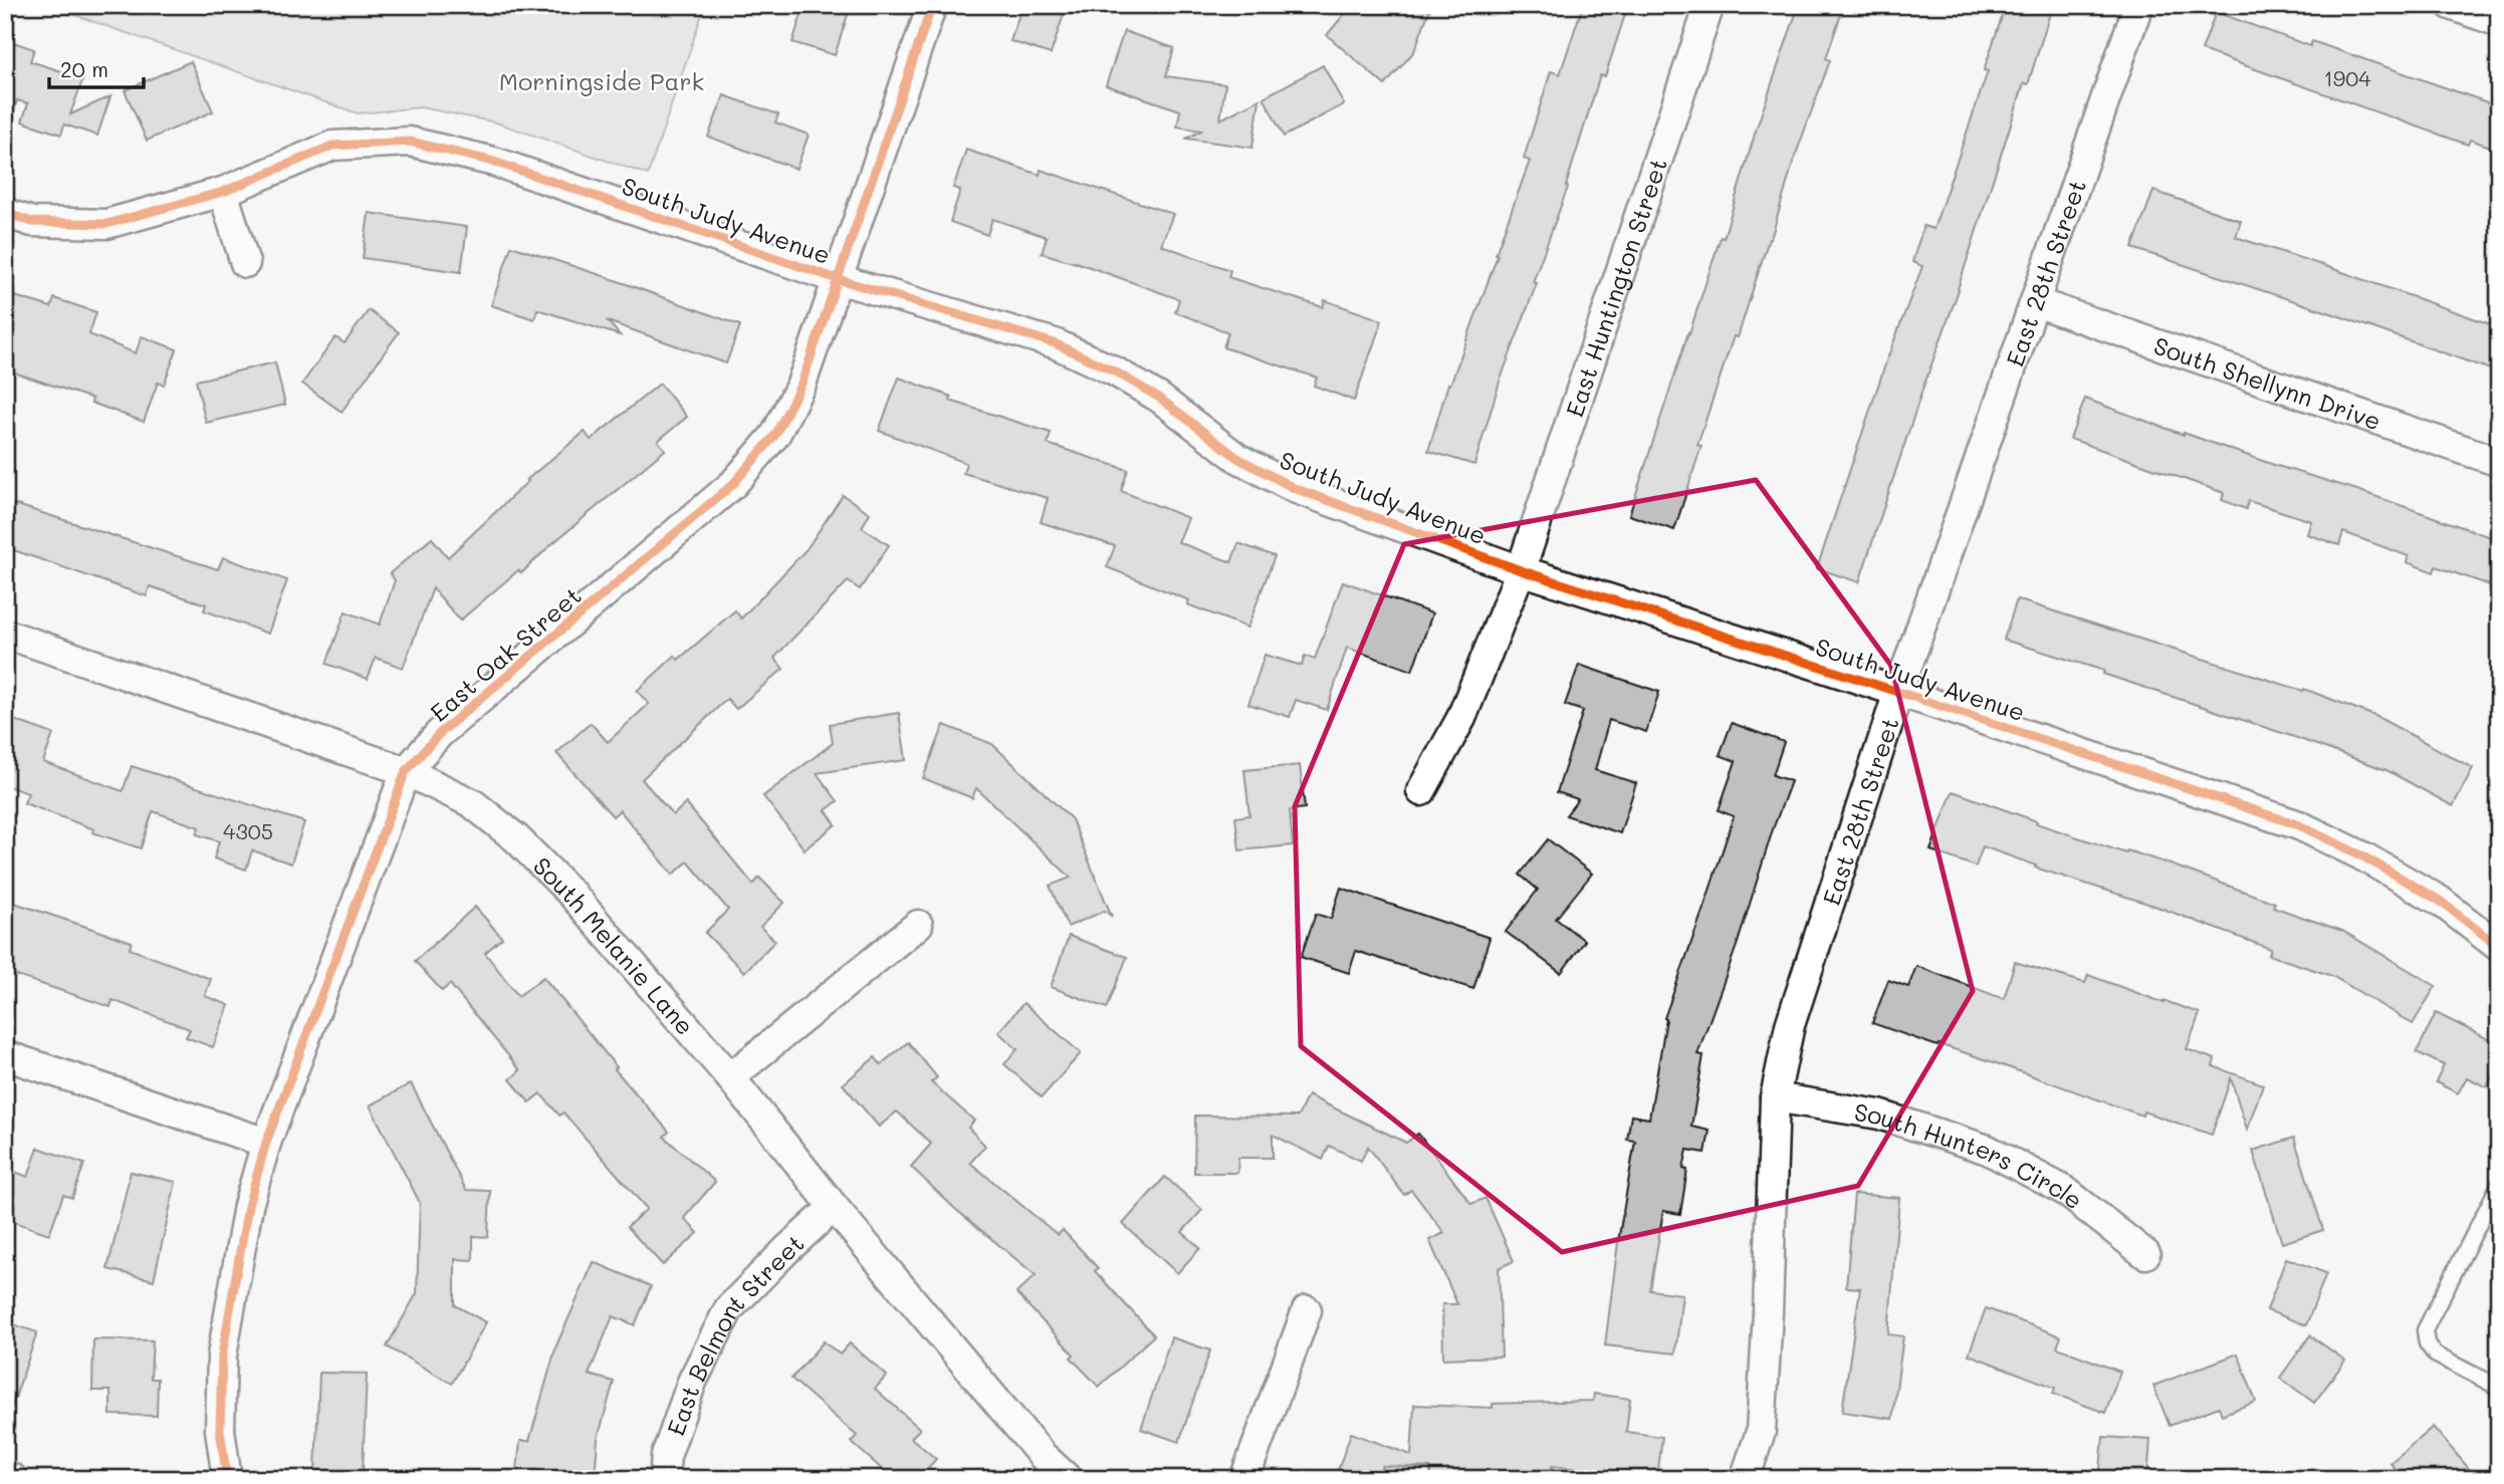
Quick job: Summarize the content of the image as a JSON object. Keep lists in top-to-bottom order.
{
  "streets": {
    "street": [
      "South Judy Avenue",
      "East 28th Street",
      "East Huntington Street",
      "South Shellynn Drive",
      "East Oak Street",
      "South Melanie Lane",
      "South Hunters Circle",
      "East Belmont Street"
    ]
  },
  "crossings": [
    ["South Judy Avenue", "East 28th Street"],
    ["South Judy Avenue", "East Huntington Street"],
    ["South Judy Avenue", "East Oak Street"],
    ["East 28th Street", "South Shellynn Drive"],
    ["East 28th Street", "South Hunters Circle"],
    ["East Oak Street", "South Melanie Lane"],
    ["South Melanie Lane", "East Belmont Street"]
  ],
  "parks": ["Morningside Park"],
  "house_numbers": ["1904", "4305"],
  "scale_bar": "20 m"
}
